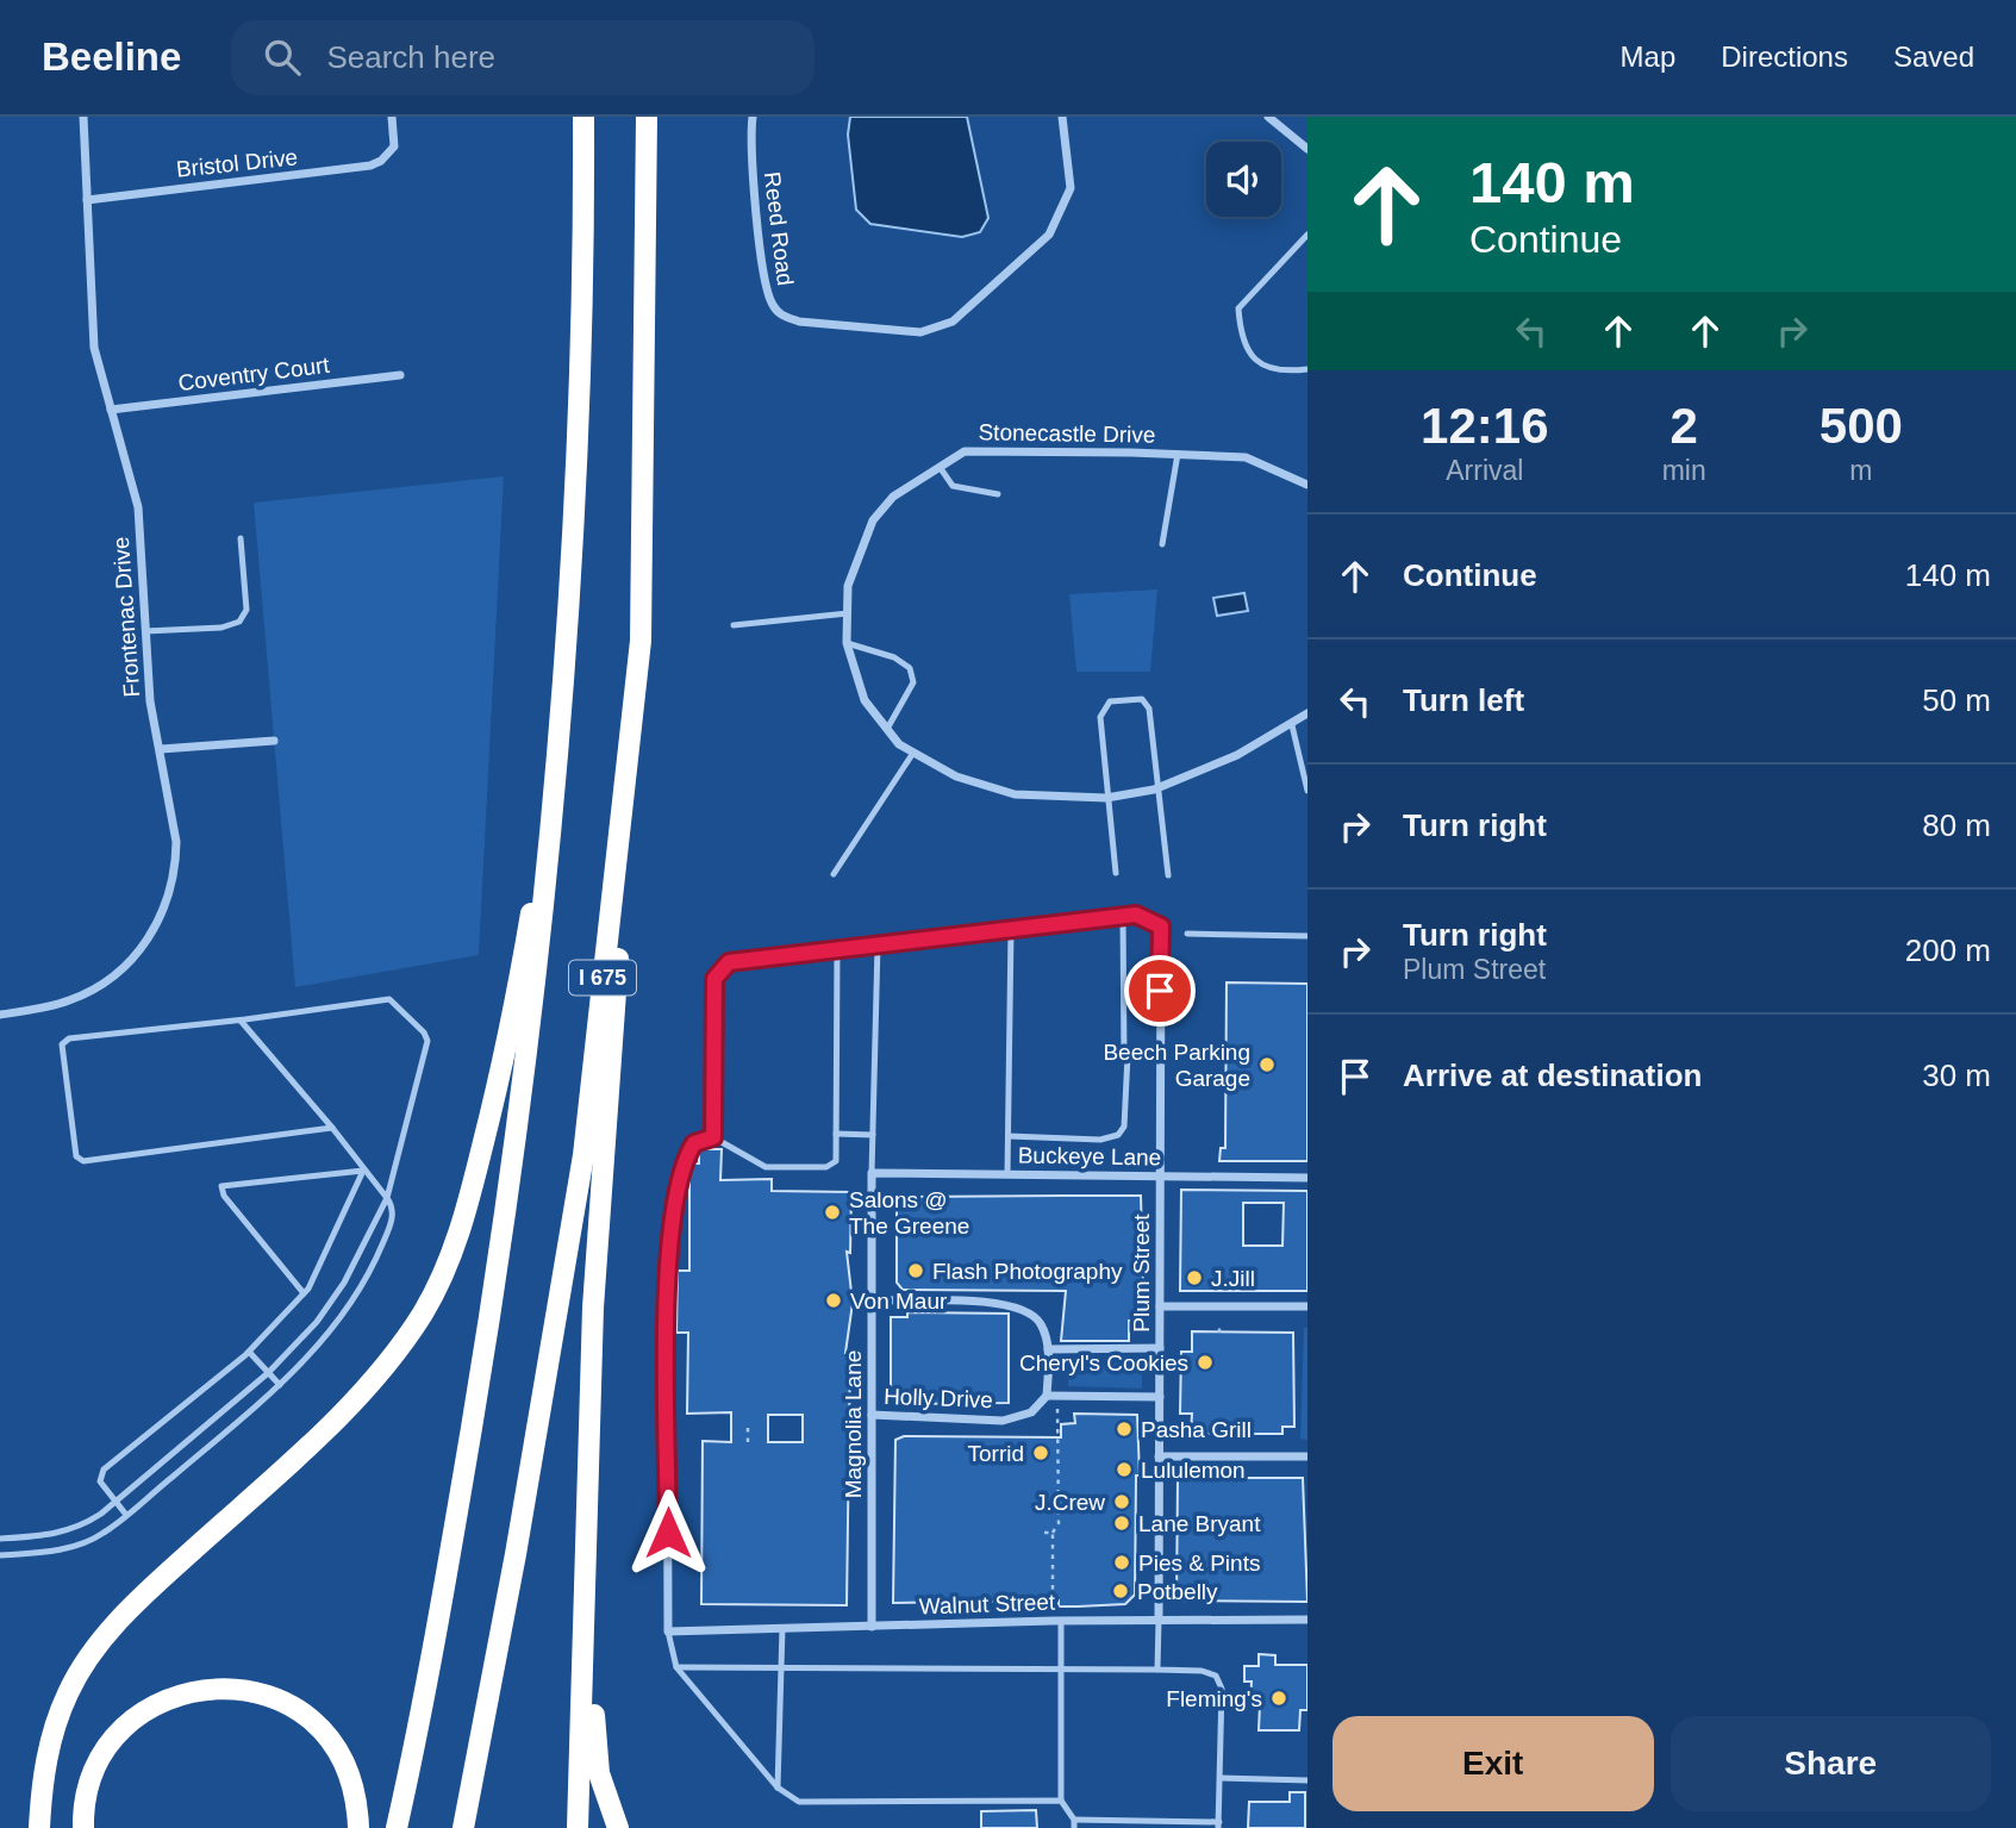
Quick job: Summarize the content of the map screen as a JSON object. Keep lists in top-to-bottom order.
{
  "streets": {
    "highway": ["I 675"],
    "street": [
      "Bristol Drive",
      "Reed Road",
      "Coventry Court",
      "Stonecastle Drive",
      "Frontenac Drive",
      "Buckeye Lane",
      "Plum Street",
      "Holly Drive",
      "Magnolia Lane",
      "Walnut Street"
    ]
  },
  "crossings": [
    ["Bristol Drive", "Frontenac Drive"],
    ["Coventry Court", "Frontenac Drive"],
    ["Buckeye Lane", "Plum Street"],
    ["Buckeye Lane", "Magnolia Lane"],
    ["Plum Street", "Walnut Street"],
    ["Holly Drive", "Magnolia Lane"],
    ["Magnolia Lane", "Walnut Street"]
  ],
  "places": [
    "Beech Parking Garage",
    "Salons @ The Greene",
    "Flash Photography",
    "J.Jill",
    "Von Maur",
    "Cheryl's Cookies",
    "Pasha Grill",
    "Torrid",
    "Lululemon",
    "J.Crew",
    "Lane Bryant",
    "Pies & Pints",
    "Potbelly",
    "Fleming's"
  ],
  "page": {
    "header": "Beeline",
    "search": "Search here",
    "nav": ["Map", "Directions", "Saved"],
    "turn": ["140 m", "Continue"],
    "eta": [
      "12:16",
      "Arrival",
      "2",
      "min",
      "500",
      "m"
    ],
    "list": [
      {
        "name": "Continue",
        "value": "140 m"
      },
      {
        "name": "Turn left",
        "value": "50 m"
      },
      {
        "name": "Turn right",
        "value": "80 m"
      },
      {
        "name": "Turn right",
        "note": "Plum Street",
        "value": "200 m"
      },
      {
        "name": "Arrive at destination",
        "value": "30 m"
      }
    ],
    "buttons": ["Exit", "Share"]
  }
}
